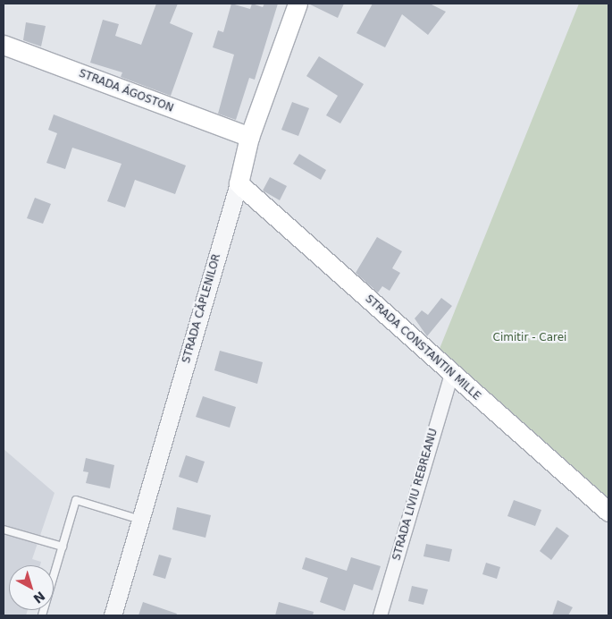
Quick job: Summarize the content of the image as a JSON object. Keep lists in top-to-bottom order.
{
  "streets": {
    "main road": ["STRADA ÁGOSTON", "STRADA CĂPLENILOR", "STRADA CONSTANTIN MILLE"],
    "street": ["STRADA LIVIU REBREANU"]
  },
  "crossings": [
    ["STRADA ÁGOSTON", "STRADA CĂPLENILOR"],
    ["STRADA CĂPLENILOR", "STRADA CONSTANTIN MILLE"],
    ["STRADA CONSTANTIN MILLE", "STRADA LIVIU REBREANU"]
  ],
  "parks": ["Cimitir - Carei"],
  "north": "bottom right"
}
